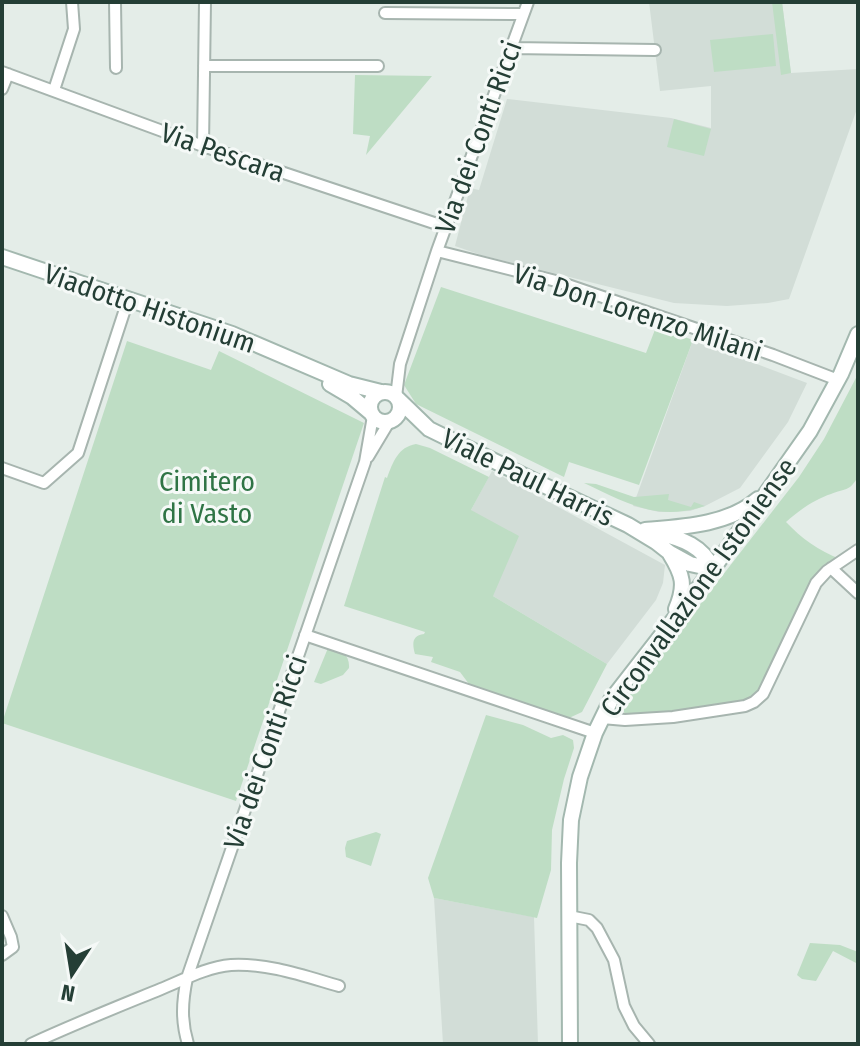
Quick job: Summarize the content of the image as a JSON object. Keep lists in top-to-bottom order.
{
  "streets": {
    "main road": ["Viadotto Histonium", "Viale Paul Harris", "Circonvallazione Istoniense"],
    "street": ["Via dei Conti Ricci", "Via Pescara", "Via Don Lorenzo Milani"]
  },
  "crossings": [
    ["Via dei Conti Ricci", "Via Pescara"],
    ["Via dei Conti Ricci", "Viadotto Histonium"],
    ["Via dei Conti Ricci", "Via Don Lorenzo Milani"],
    ["Via dei Conti Ricci", "Viale Paul Harris"],
    ["Viadotto Histonium", "Viale Paul Harris"],
    ["Via Don Lorenzo Milani", "Circonvallazione Istoniense"],
    ["Viale Paul Harris", "Circonvallazione Istoniense"]
  ],
  "parks": ["Cimitero di Vasto"],
  "north": "bottom"
}
